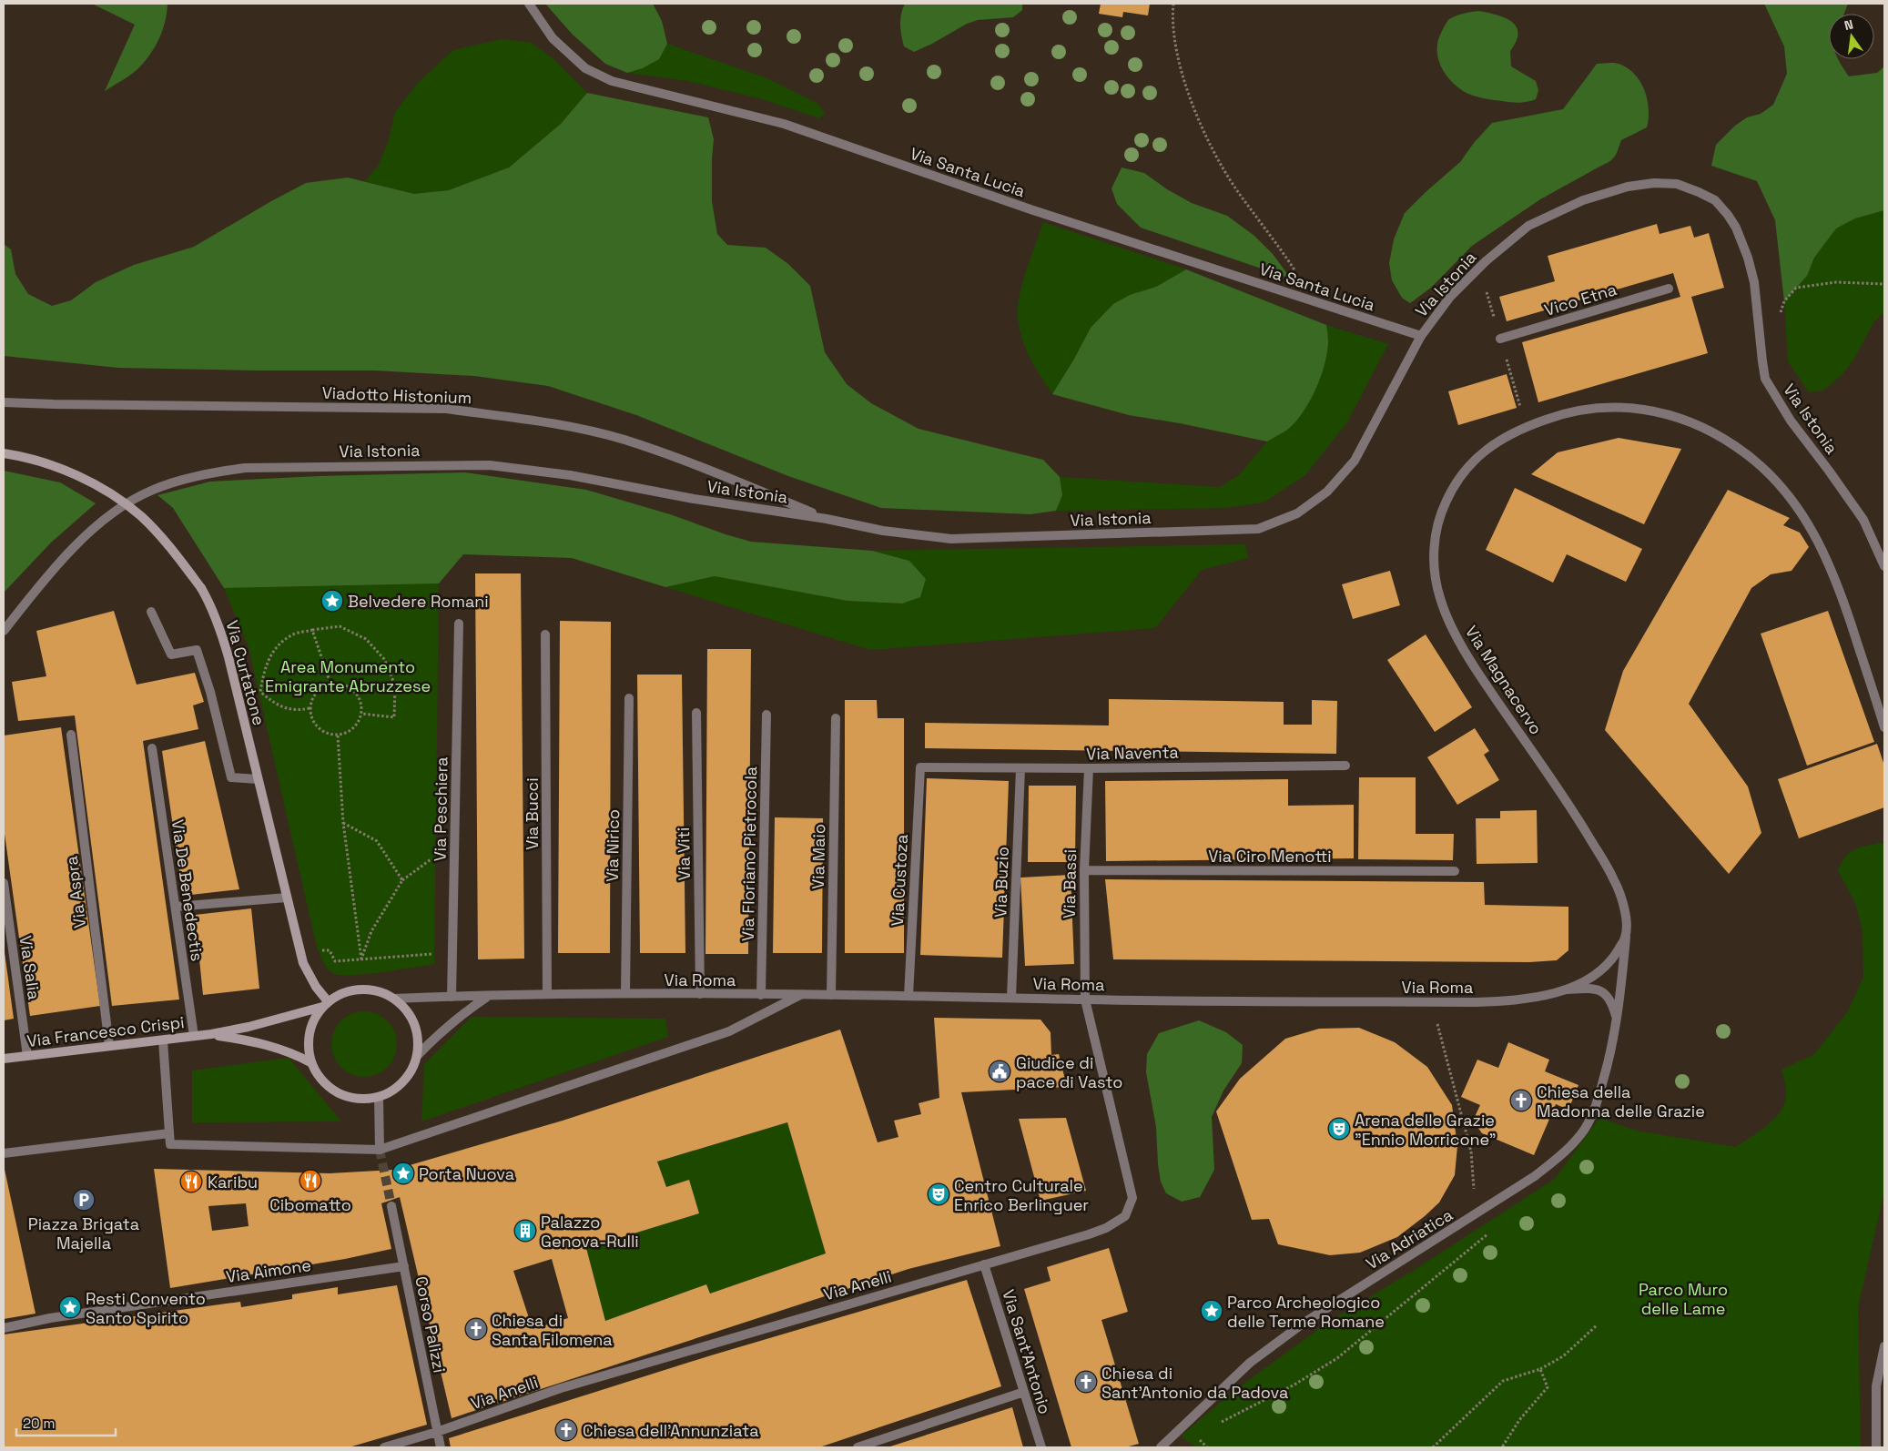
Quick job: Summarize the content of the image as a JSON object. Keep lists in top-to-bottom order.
{
  "streets": {
    "main road": ["Via Curtatone", "Via Francesco Crispi"],
    "street": [
      "Via Santa Lucia",
      "Via Istonia",
      "Vico Etna",
      "Viadotto Histonium",
      "Via Magnacervo",
      "Via Naventa",
      "Via Peschiera",
      "Via Bucci",
      "Via Nirico",
      "Via Viti",
      "Via Floriano Pietrocola",
      "Via Ciro Menotti",
      "Via Maio",
      "Via Custoza",
      "Via Buzio",
      "Via Bassi",
      "Via De Benedectis",
      "Via Aspra",
      "Via Salia",
      "Via Roma",
      "Via Adriatica",
      "Via Aimone",
      "Via Anelli",
      "Corso Palizzi",
      "Via Sant'Antonio"
    ]
  },
  "crossings": [
    ["Via Santa Lucia", "Via Istonia"],
    ["Via Istonia", "Viadotto Histonium"],
    ["Via Curtatone", "Via Roma"],
    ["Via Curtatone", "Via Francesco Crispi"],
    ["Via Magnacervo", "Via Roma"],
    ["Via Magnacervo", "Via Adriatica"],
    ["Via Naventa", "Via Custoza"],
    ["Via Naventa", "Via Buzio"],
    ["Via Naventa", "Via Bassi"],
    ["Via Peschiera", "Via Roma"],
    ["Via Bucci", "Via Roma"],
    ["Via Nirico", "Via Roma"],
    ["Via Viti", "Via Roma"],
    ["Via Floriano Pietrocola", "Via Roma"],
    ["Via Ciro Menotti", "Via Bassi"],
    ["Via Maio", "Via Roma"],
    ["Via Custoza", "Via Roma"],
    ["Via Buzio", "Via Roma"],
    ["Via Bassi", "Via Roma"],
    ["Via Bassi", "Via Anelli"],
    ["Via De Benedectis", "Via Francesco Crispi"],
    ["Via Aspra", "Via Francesco Crispi"],
    ["Via Salia", "Via Francesco Crispi"],
    ["Via Roma", "Via Francesco Crispi"],
    ["Via Roma", "Via Adriatica"],
    ["Via Roma", "Via Anelli"],
    ["Via Aimone", "Corso Palizzi"],
    ["Via Anelli", "Corso Palizzi"],
    ["Via Anelli", "Via Sant'Antonio"]
  ],
  "parks": ["Area Monumento Emigrante Abruzzese", "Parco Muro delle Lame"],
  "places": {
    "place": [
      "Belvedere Romani",
      "Porta Nuova",
      "Resti Convento Santo Spirito",
      "Parco Archeologico delle Terme Romane"
    ],
    "public building": ["Giudice di pace di Vasto"],
    "church": [
      "Chiesa della Madonna delle Grazie",
      "Chiesa di Santa Filomena",
      "Chiesa di Sant'Antonio da Padova",
      "Chiesa dell'Annunziata"
    ],
    "theatre": ["Arena delle Grazie \"Ennio Morricone\"", "Centro Culturale Enrico Berlinguer"],
    "restaurant": ["Cibomatto", "Karibu"],
    "parking": ["Piazza Brigata Majella"],
    "building": ["Palazzo Genova-Rulli"]
  },
  "scale_bar": "20 m",
  "north": "top"
}
